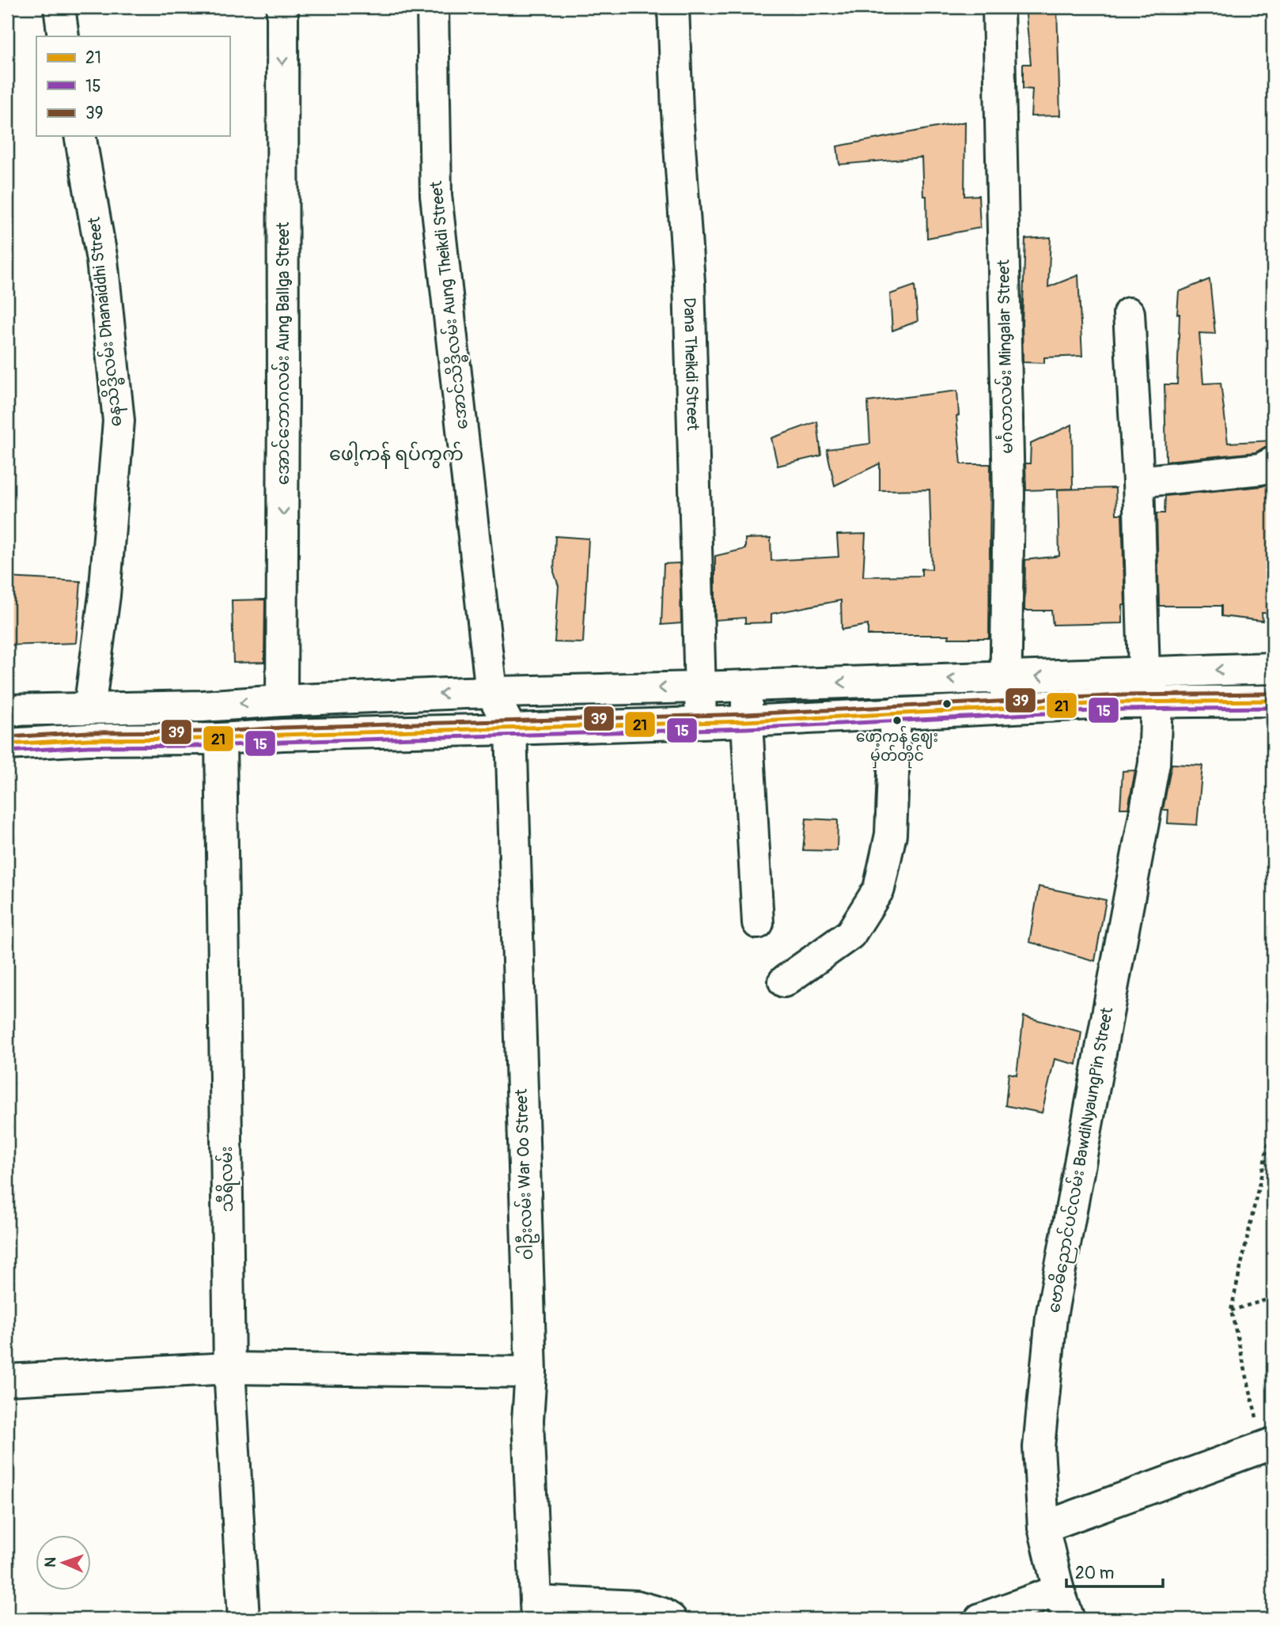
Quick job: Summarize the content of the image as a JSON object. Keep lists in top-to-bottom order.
{
  "streets": {
    "street": [
      "အောင်သိဒ္ဓိလမ်း Aung Theikdi Street",
      "ဓနသိဒ္ဓိလမ်း Dhanaiddhi Street",
      "အောင်ဘောဂလမ်း Aung Ballga Street",
      "မင်္ဂလာလမ်း Mingalar Street",
      "Dana Theikdi Street",
      "ဗောဓိညောင်ပင်လမ်း BawdiNyaungPin Street",
      "ဝါဦးလမ်း War Oo Street",
      "သီရိလမ်း"
    ]
  },
  "crossings": [
    ["အောင်သိဒ္ဓိလမ်း Aung Theikdi Street", "ဝါဦးလမ်း War Oo Street"]
  ],
  "one_way": ["အောင်ဘောဂလမ်း Aung Ballga Street"],
  "districts": ["ဖေါ့ကန် ရပ်ကွက်"],
  "places": ["ဖော့ကန် ဈေး မှတ်တိုင်"],
  "lines": ["transit line 39", "transit line 21", "transit line 15"],
  "legend": ["21", "15", "39"],
  "scale_bar": "20 m",
  "north": "left"
}
